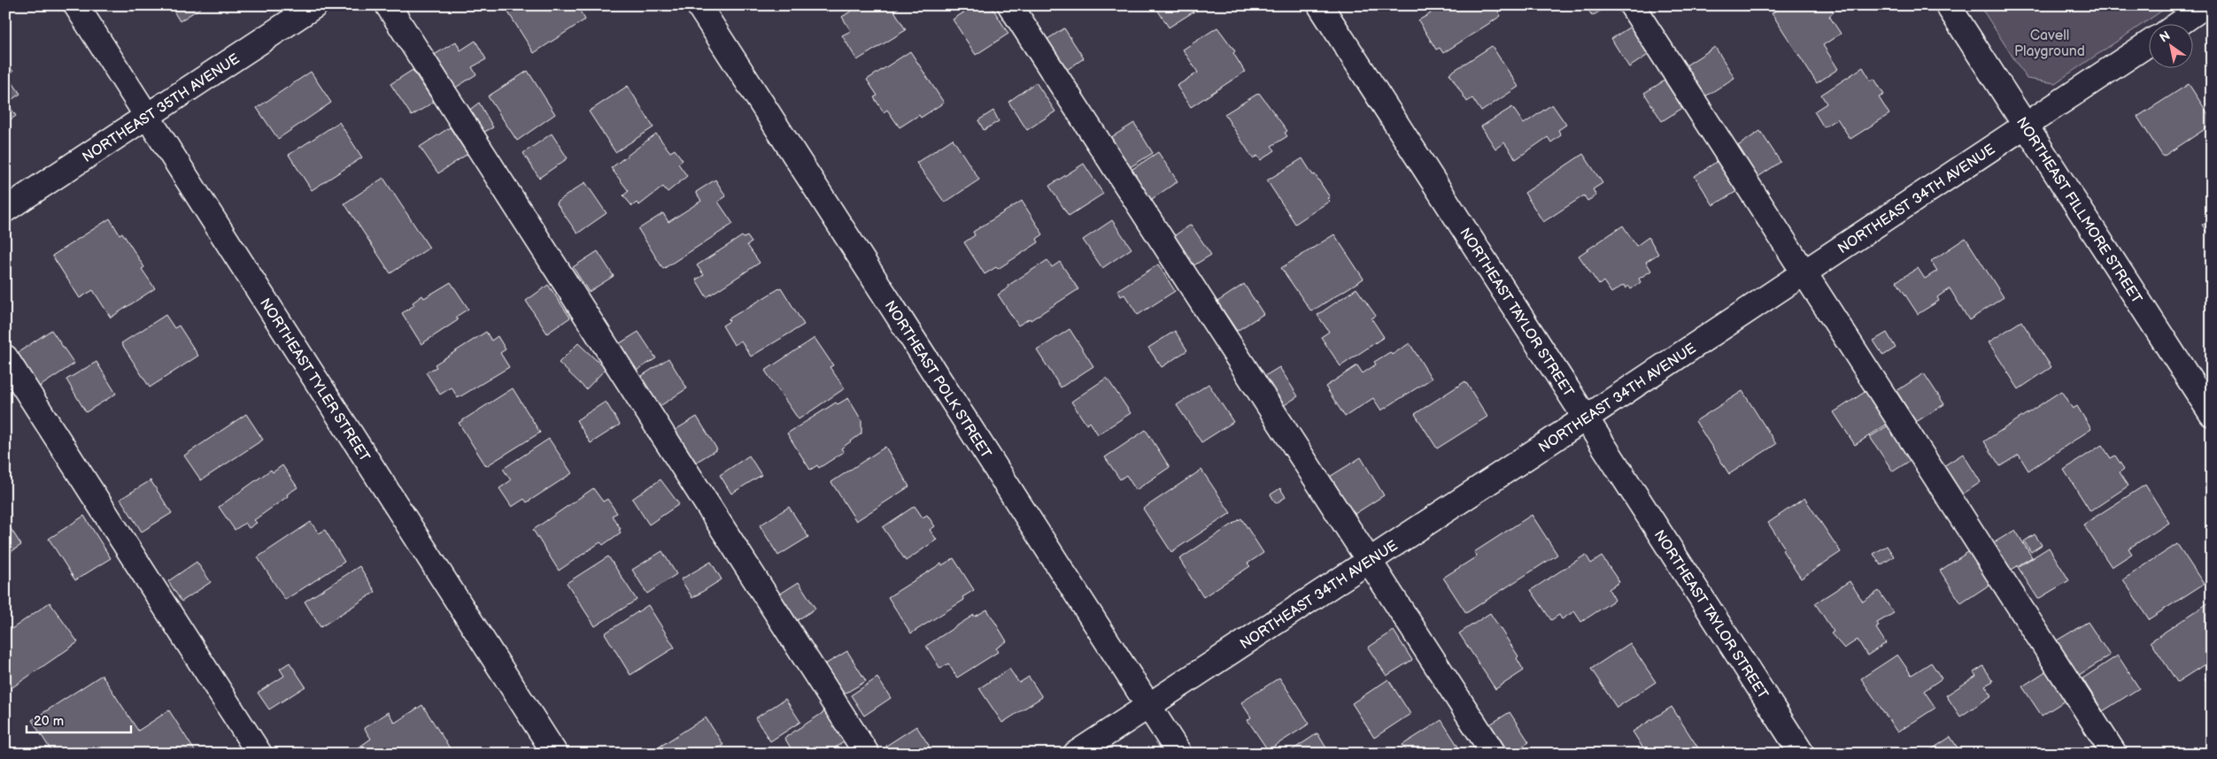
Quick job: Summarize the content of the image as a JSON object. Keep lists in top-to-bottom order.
{
  "streets": {
    "street": [
      "NORTHEAST 35TH AVENUE",
      "NORTHEAST 34TH AVENUE",
      "NORTHEAST FILLMORE STREET",
      "NORTHEAST TAYLOR STREET",
      "NORTHEAST TYLER STREET",
      "NORTHEAST POLK STREET"
    ]
  },
  "crossings": [
    ["NORTHEAST 35TH AVENUE", "NORTHEAST TYLER STREET"],
    ["NORTHEAST 34TH AVENUE", "NORTHEAST FILLMORE STREET"],
    ["NORTHEAST 34TH AVENUE", "NORTHEAST TAYLOR STREET"],
    ["NORTHEAST 34TH AVENUE", "NORTHEAST POLK STREET"]
  ],
  "parks": ["Cavell Playground"],
  "scale_bar": "20 m",
  "north": "top left"
}
